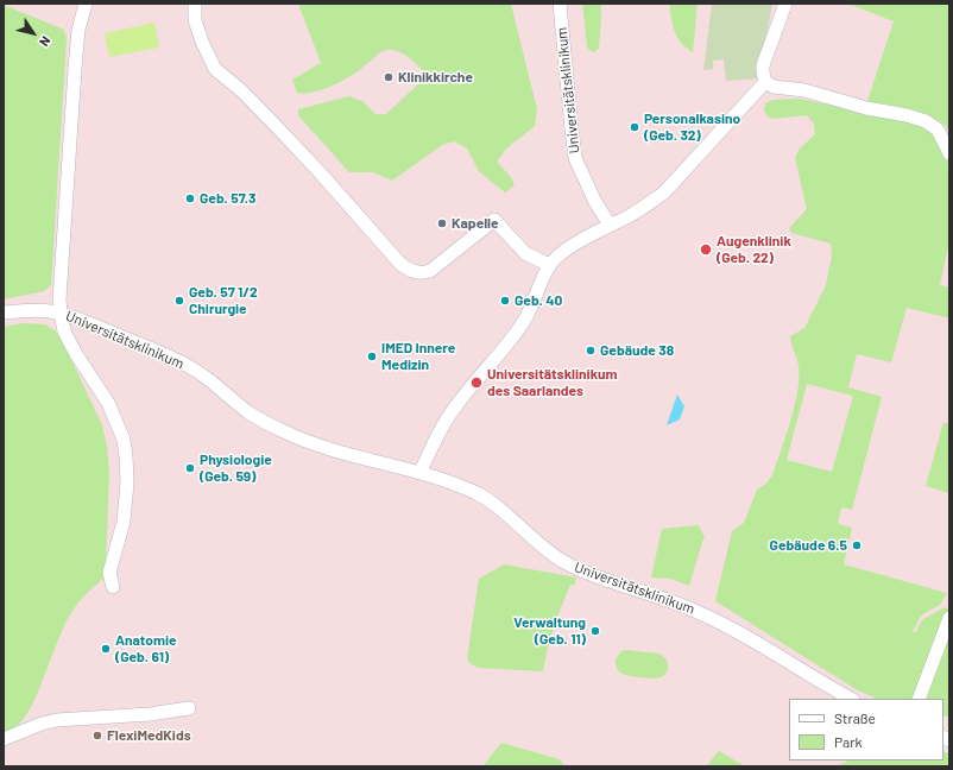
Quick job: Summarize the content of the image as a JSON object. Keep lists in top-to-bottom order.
{
  "streets": {
    "street": ["Universitätsklinikum"]
  },
  "places": [
    "Klinikkirche",
    "Personalkasino (Geb. 32)",
    "Geb. 57.3",
    "Kapelle",
    "Augenklinik (Geb. 22)",
    "Geb. 57 1/2 Chirurgie",
    "Geb. 40",
    "Gebäude 38",
    "IMED Innere Medizin",
    "Universitätsklinikum des Saarlandes",
    "Physiologie (Geb. 59)",
    "Gebäude 6.5",
    "Verwaltung (Geb. 11)",
    "Anatomie (Geb. 61)",
    "FlexiMedKids"
  ],
  "legend": ["Straße", "Park"],
  "north": "bottom right"
}
